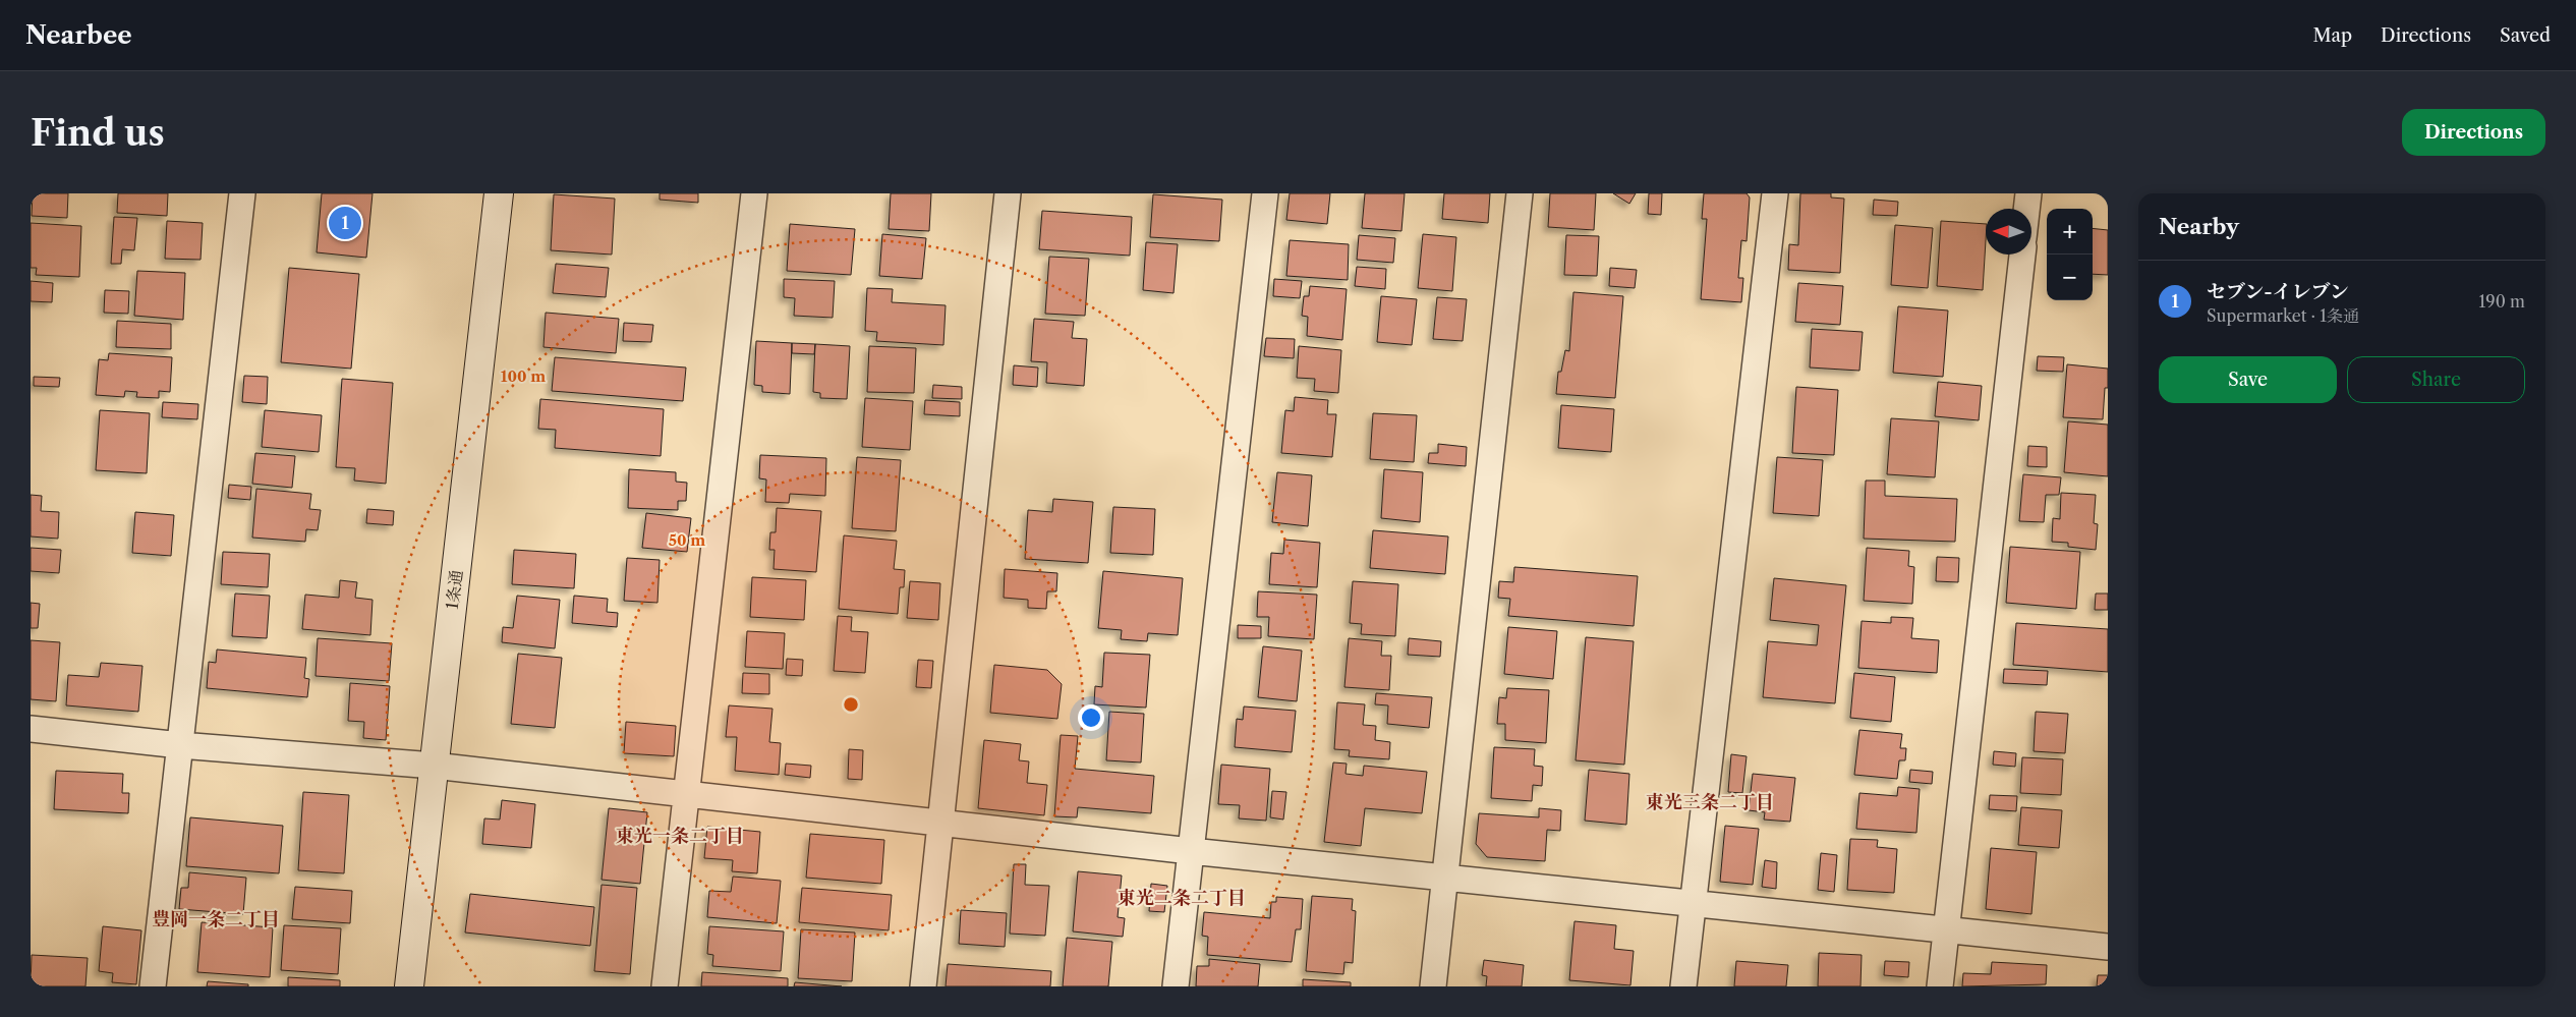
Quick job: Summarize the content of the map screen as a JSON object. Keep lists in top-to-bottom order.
{
  "streets": {
    "main road": ["1条通"]
  },
  "districts": [
    "東光三条二丁目",
    "東光一条二丁目",
    "東光二条二丁目",
    "豊岡一条二丁目"
  ],
  "north": "left",
  "page": {
    "header": "Nearbee",
    "nav": ["Map", "Directions", "Saved"],
    "buttons": [
      "Directions",
      ["Save", "Share"]
    ],
    "title": "Find us",
    "heading": "Nearby",
    "pins": "1",
    "map_buttons": ["+", "−"],
    "list": [
      {
        "mark": "1",
        "name": "セブン-イレブン",
        "note": "Supermarket · 1条通",
        "value": "190 m"
      }
    ]
  },
  "rings": ["100 m", "50 m"]
}
